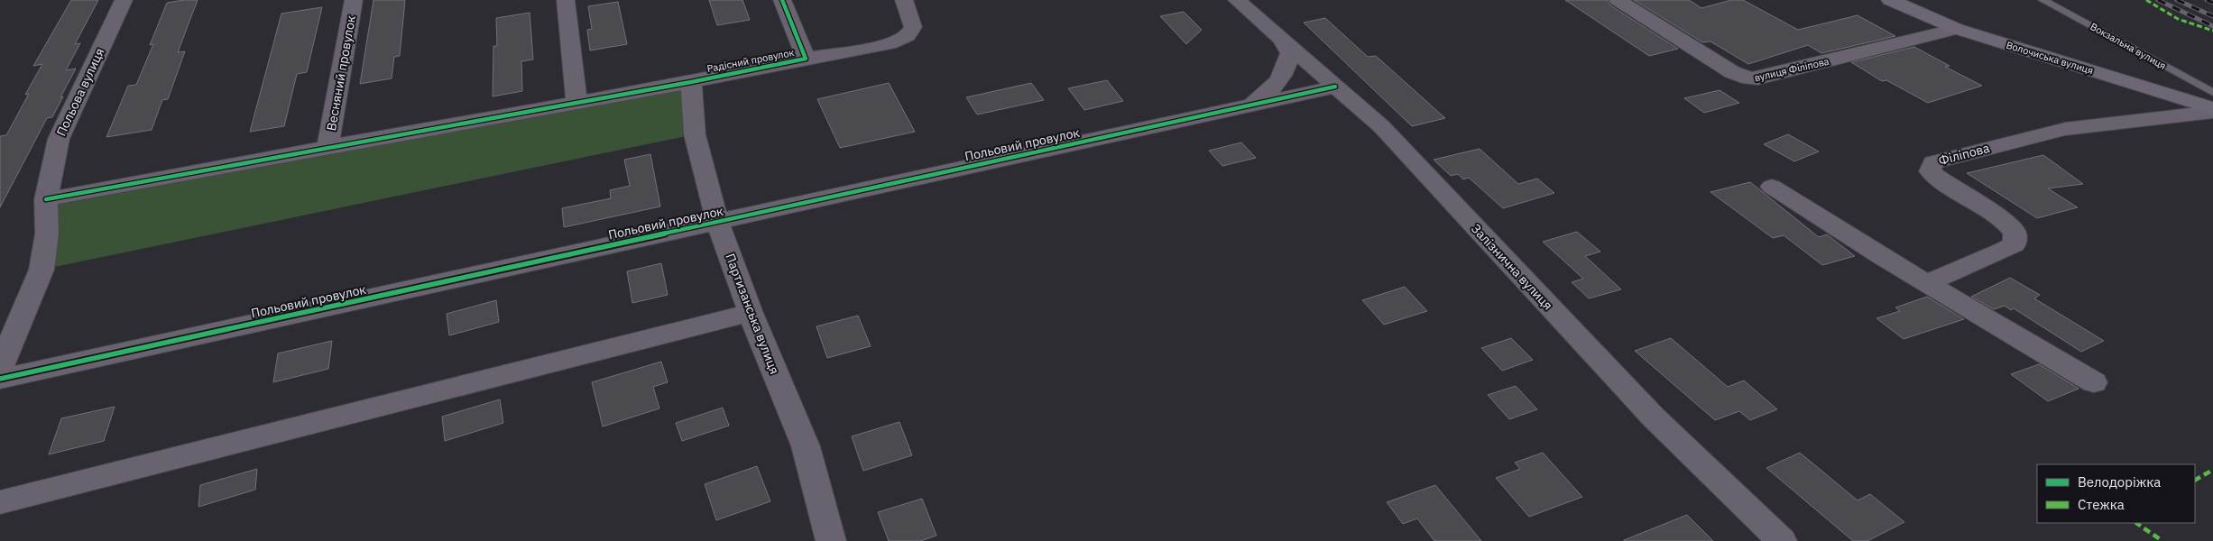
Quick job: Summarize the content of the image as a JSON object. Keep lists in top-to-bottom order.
{
  "streets": {
    "main road": ["Волочиська вулиця"],
    "street": [
      "Радісний провулок",
      "вулиця Філіпова",
      "Весняний провулок",
      "Польова вулиця",
      "Польовий провулок",
      "Філіпова",
      "Залізнична вулиця",
      "Партизанська вулиця"
    ],
    "lane": ["Вокзальна вулиця"]
  },
  "crossings": [
    ["Волочиська вулиця", "вулиця Філіпова"],
    ["Радісний провулок", "Весняний провулок"],
    ["Радісний провулок", "Польова вулиця"],
    ["Радісний провулок", "Партизанська вулиця"],
    ["Польовий провулок", "Залізнична вулиця"],
    ["Польовий провулок", "Партизанська вулиця"]
  ],
  "legend": ["Велодоріжка", "Стежка"]
}
